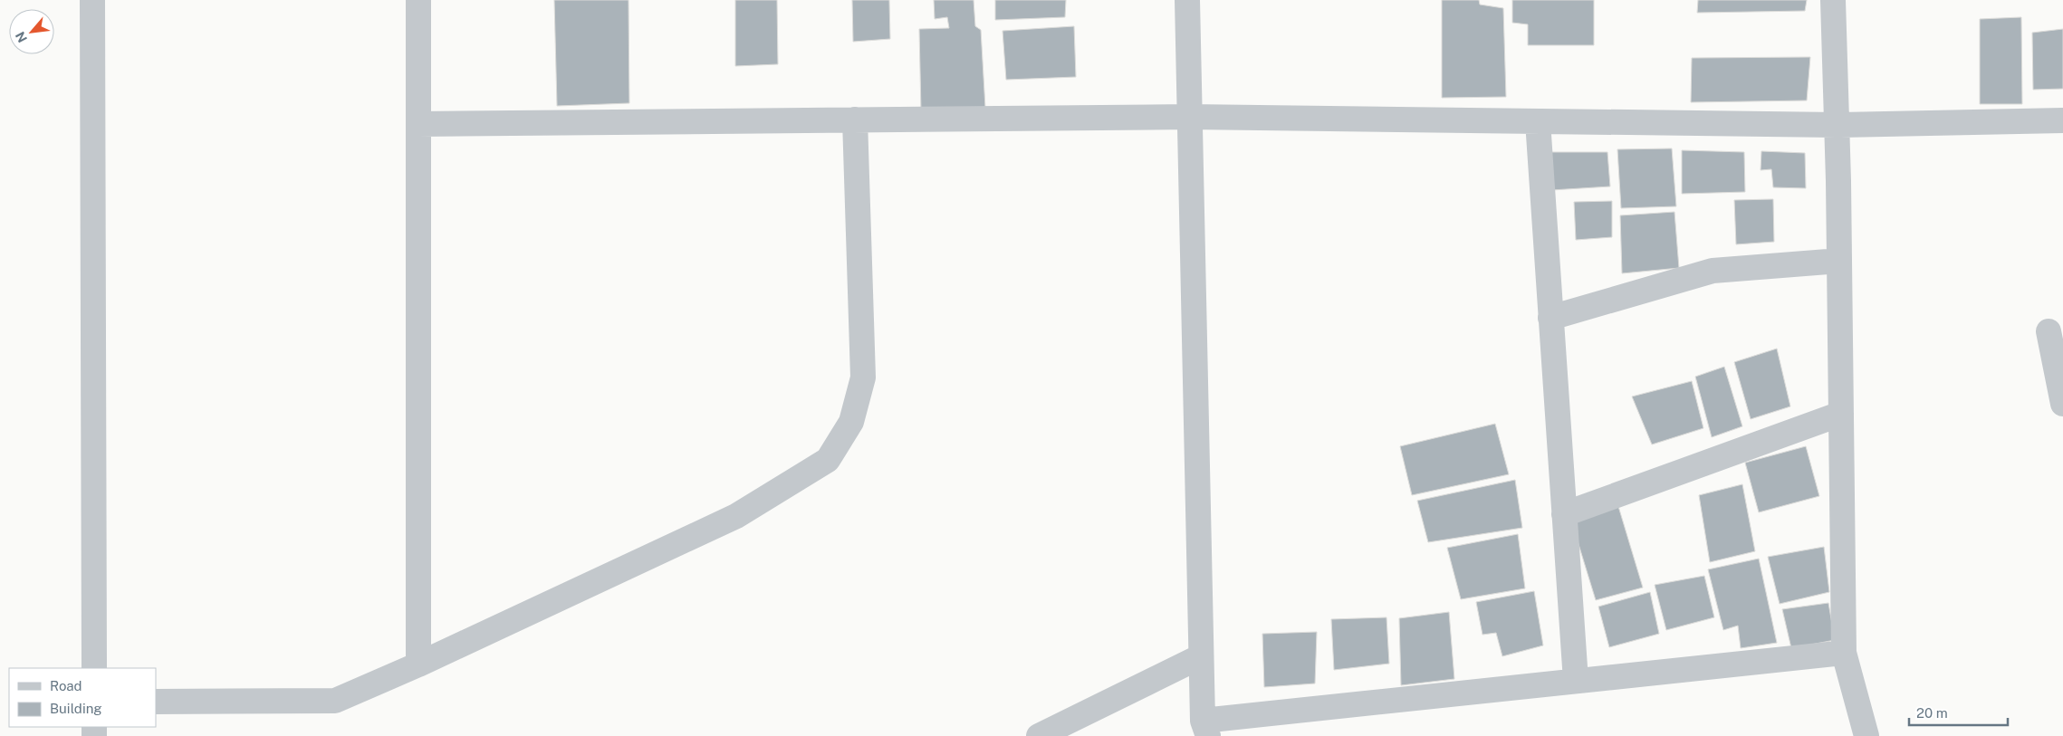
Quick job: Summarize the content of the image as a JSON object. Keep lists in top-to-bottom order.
{
  "legend": ["Road", "Building"],
  "scale_bar": "20 m",
  "north": "bottom left"
}
